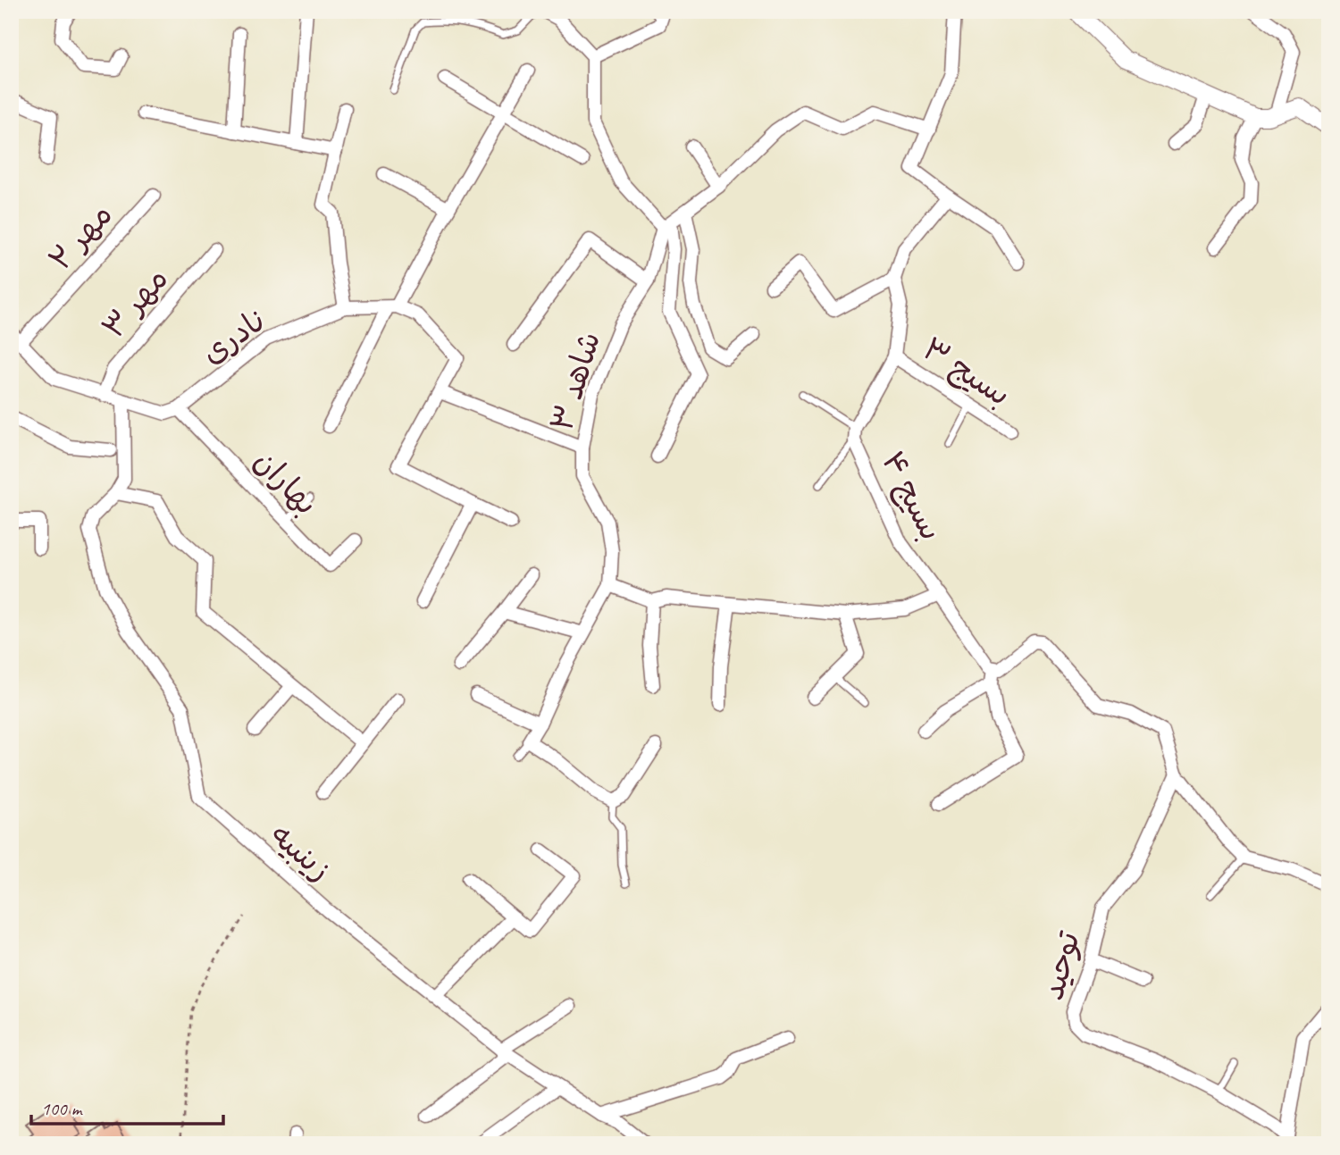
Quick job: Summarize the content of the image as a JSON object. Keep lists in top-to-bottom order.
{
  "streets": {
    "street": [
      "مهر ۲",
      "مهر ۳",
      "نادری",
      "بسیج ۳",
      "شاهد ۳",
      "بهاران",
      "بسیج ۴",
      "زینبیه",
      "توحید"
    ]
  },
  "crossings": [
    ["نادری", "بهاران"],
    ["بسیج ۳", "بسیج ۴"]
  ],
  "scale_bar": "100 m"
}
